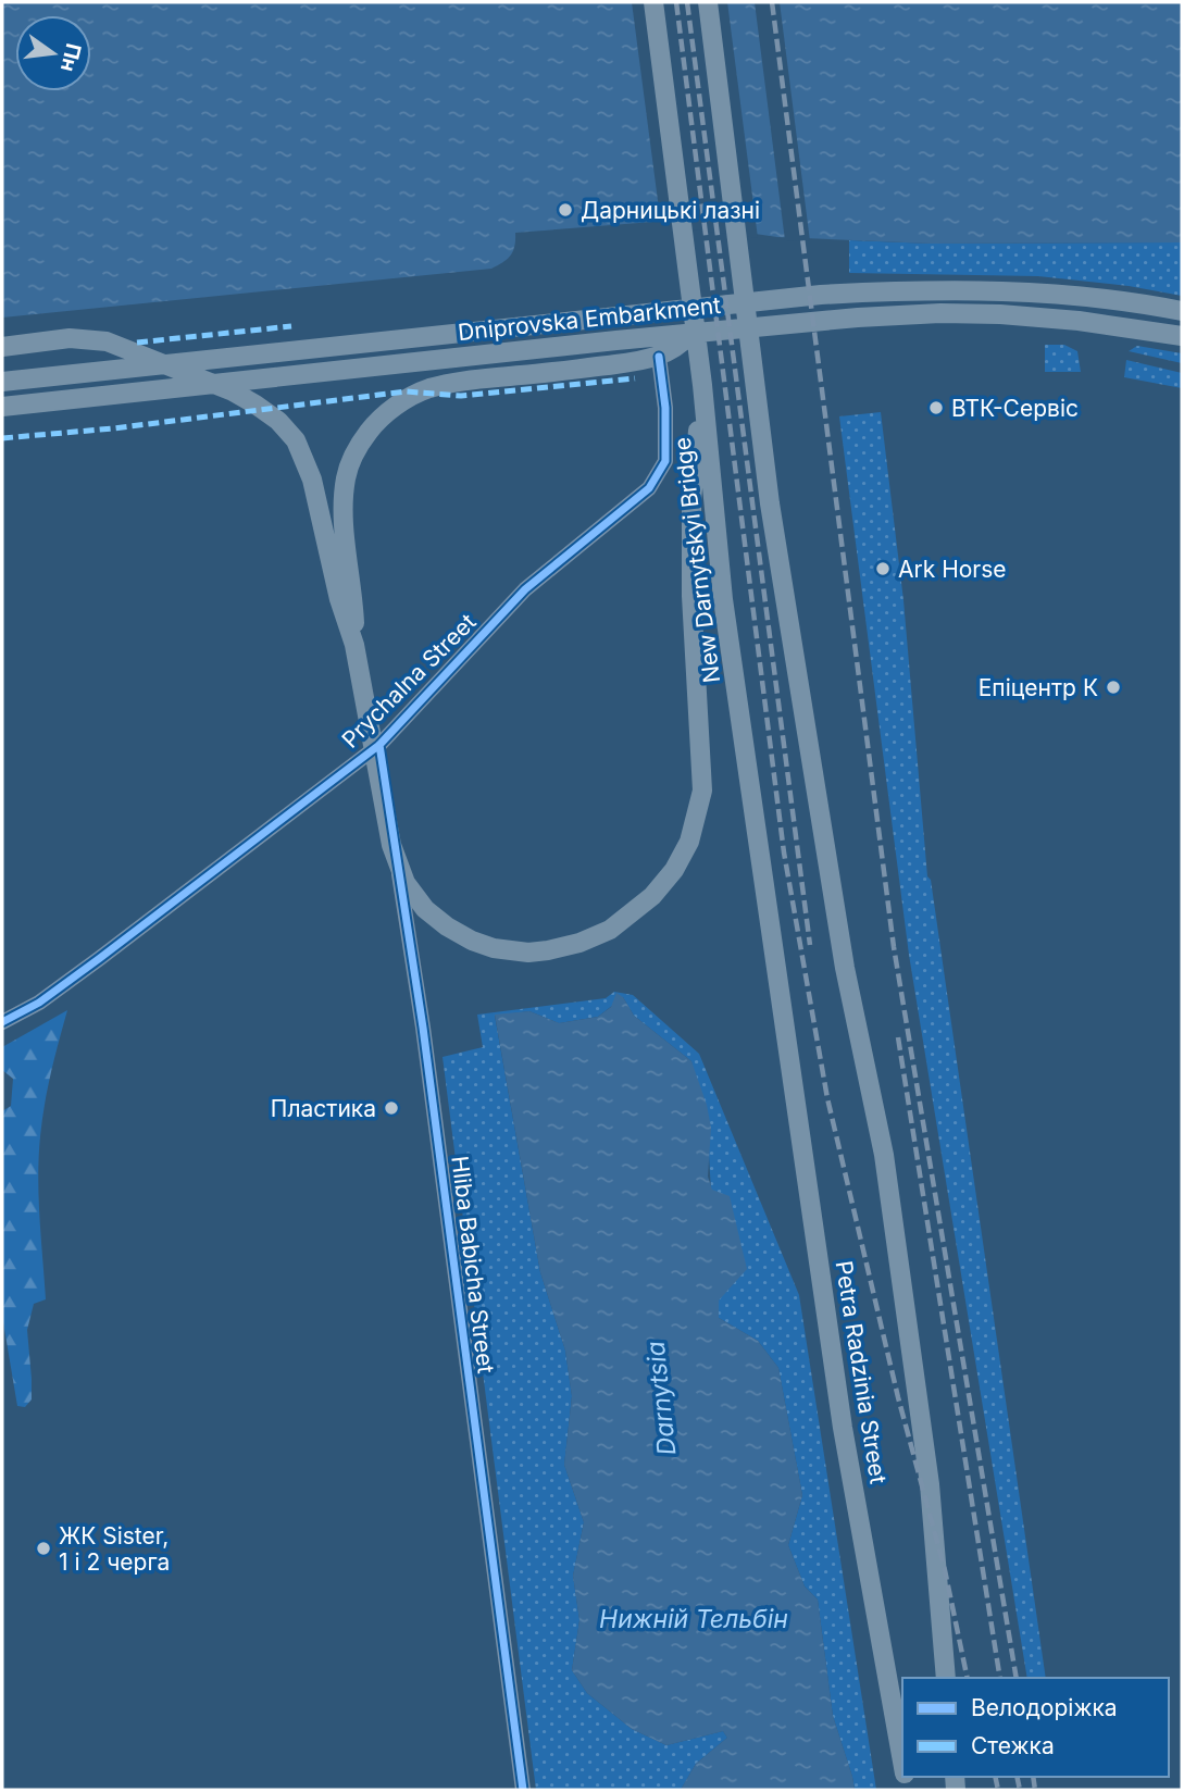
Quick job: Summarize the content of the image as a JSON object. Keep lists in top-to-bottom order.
{
  "streets": {
    "main road": ["Dniprovska Embarkment", "New Darnytskyi Bridge", "Petra Radzinia Street"],
    "street": ["Prychalna Street", "Hliba Babicha Street"]
  },
  "crossings": [
    ["New Darnytskyi Bridge", "Petra Radzinia Street"],
    ["Prychalna Street", "Hliba Babicha Street"]
  ],
  "water": ["Darnytsia", "Нижній Тельбін"],
  "places": [
    "Дарницькі лазні",
    "ВТК-Сервіс",
    "Ark Horse",
    "Епіцентр К",
    "Пластика",
    "ЖК Sister, 1 і 2 черга"
  ],
  "legend": ["Велодоріжка", "Стежка"],
  "north": "right"
}
